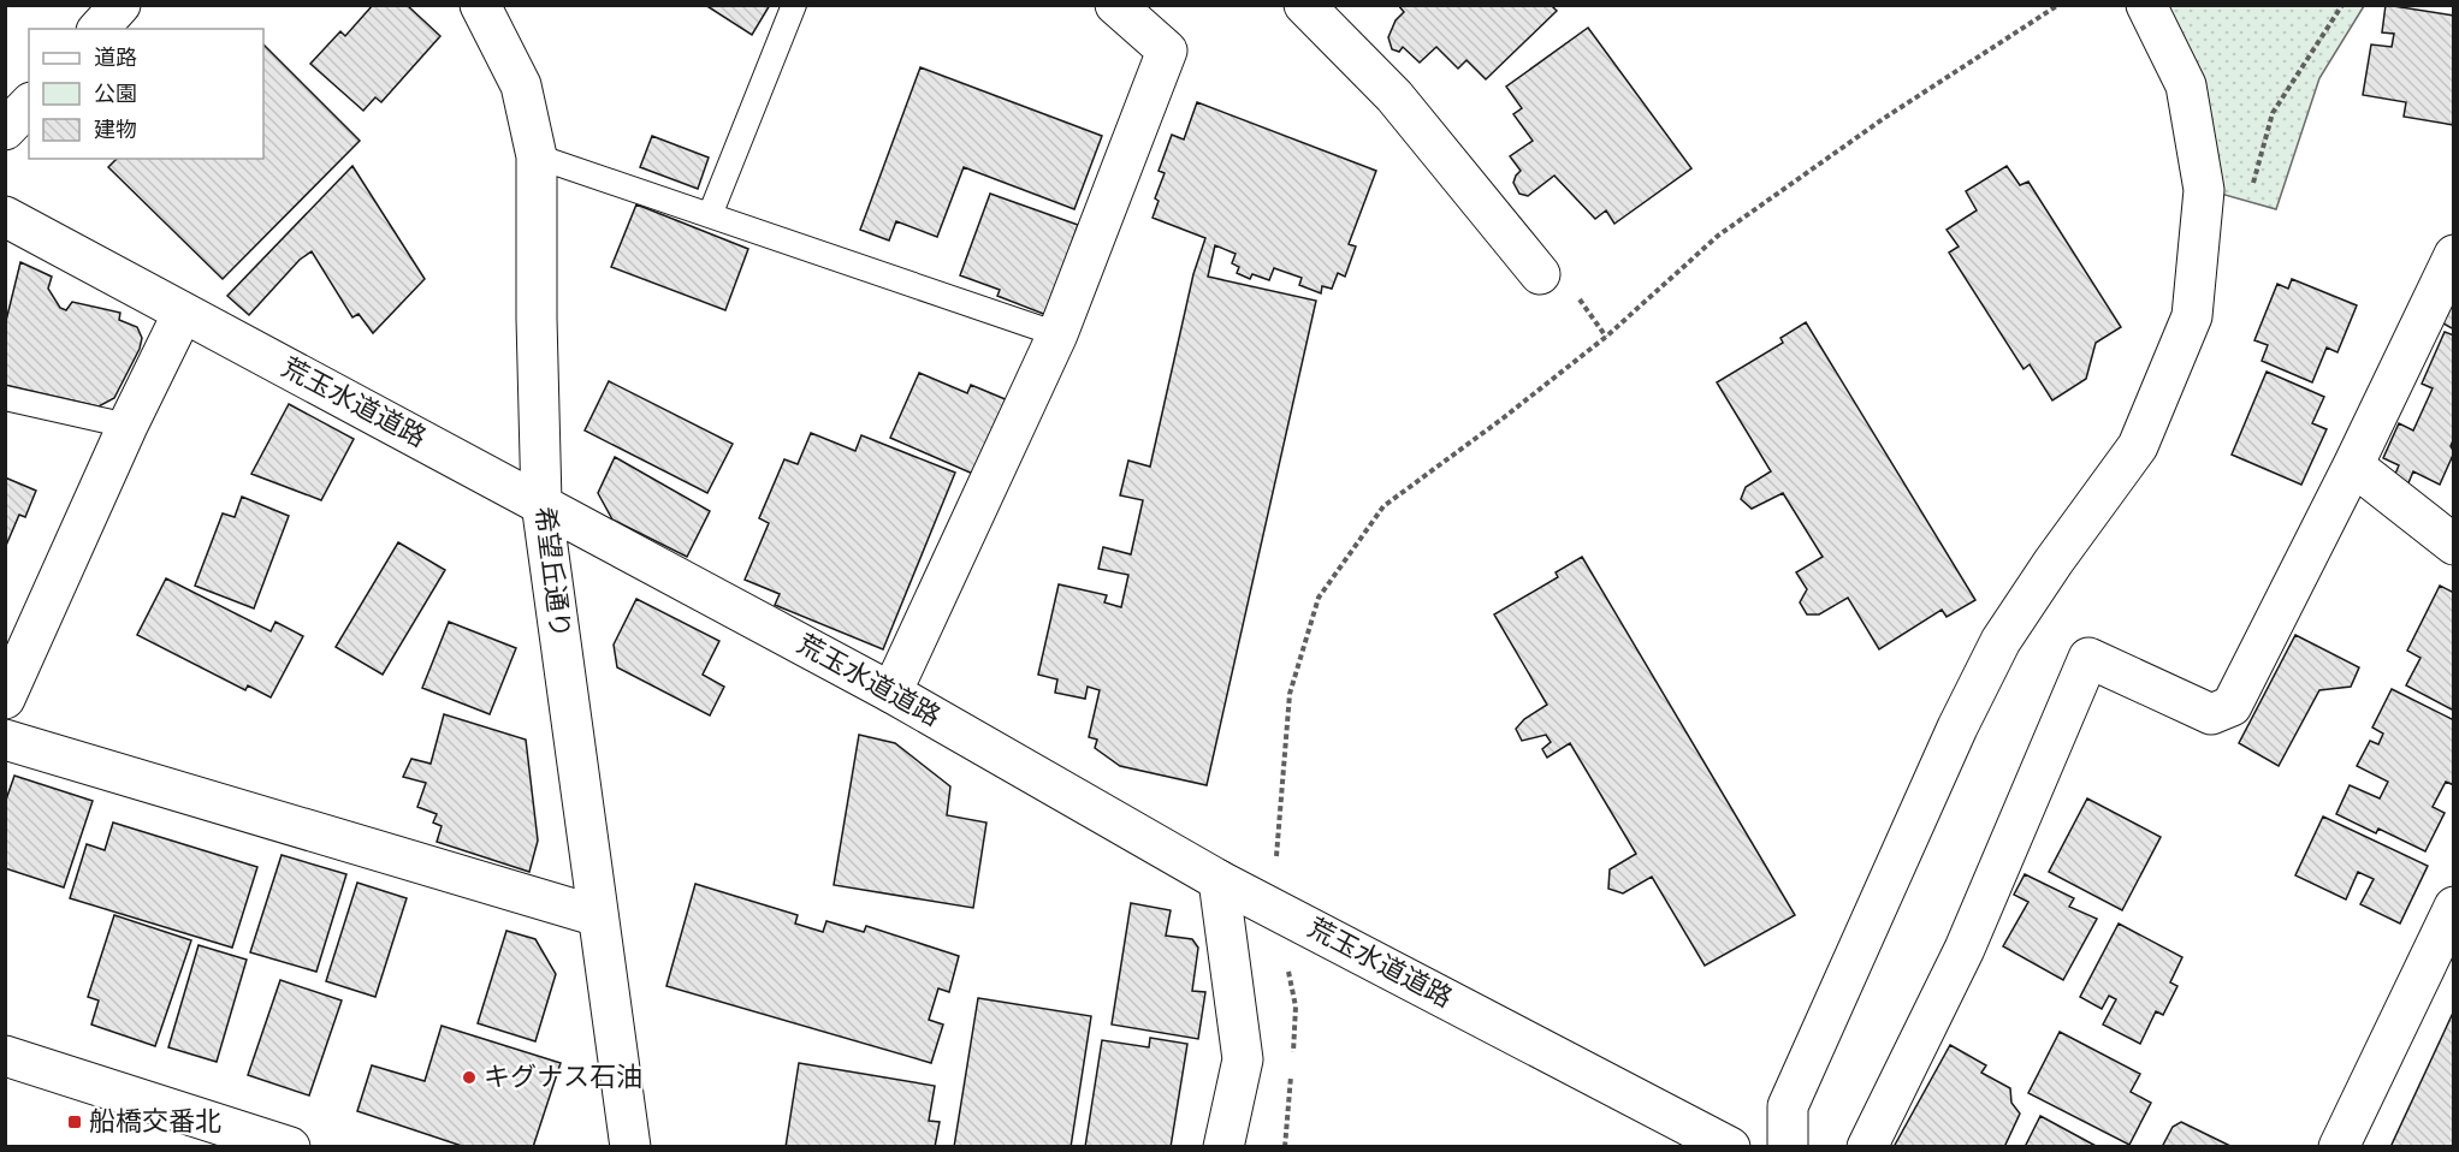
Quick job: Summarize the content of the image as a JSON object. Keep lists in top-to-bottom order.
{
  "streets": {
    "street": ["荒玉水道道路", "希望丘通り"]
  },
  "crossings": [
    ["荒玉水道道路", "希望丘通り"]
  ],
  "places": {
    "other": ["キグナス石油"],
    "transit": ["船橋交番北"]
  },
  "legend": ["道路", "公園", "建物"]
}
